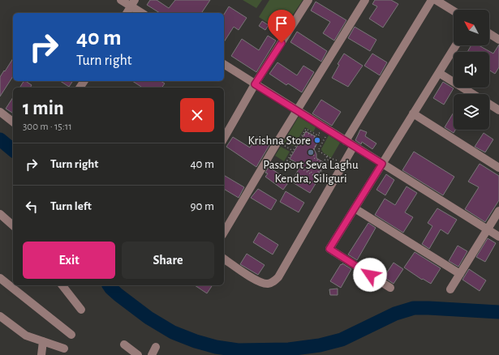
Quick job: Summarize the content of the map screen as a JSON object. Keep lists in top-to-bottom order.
{
  "places": ["Krishna Store", "Passport Seva Laghu Kendra, Siliguri"],
  "north": "top left",
  "page": {
    "turn": ["40 m", "Turn right"],
    "heading": ["1 min", "300 m · 15:11"],
    "list": [
      {
        "name": "Turn right",
        "value": "40 m"
      },
      {
        "name": "Turn left",
        "value": "90 m"
      }
    ],
    "buttons": ["Exit", "Share"]
  }
}
